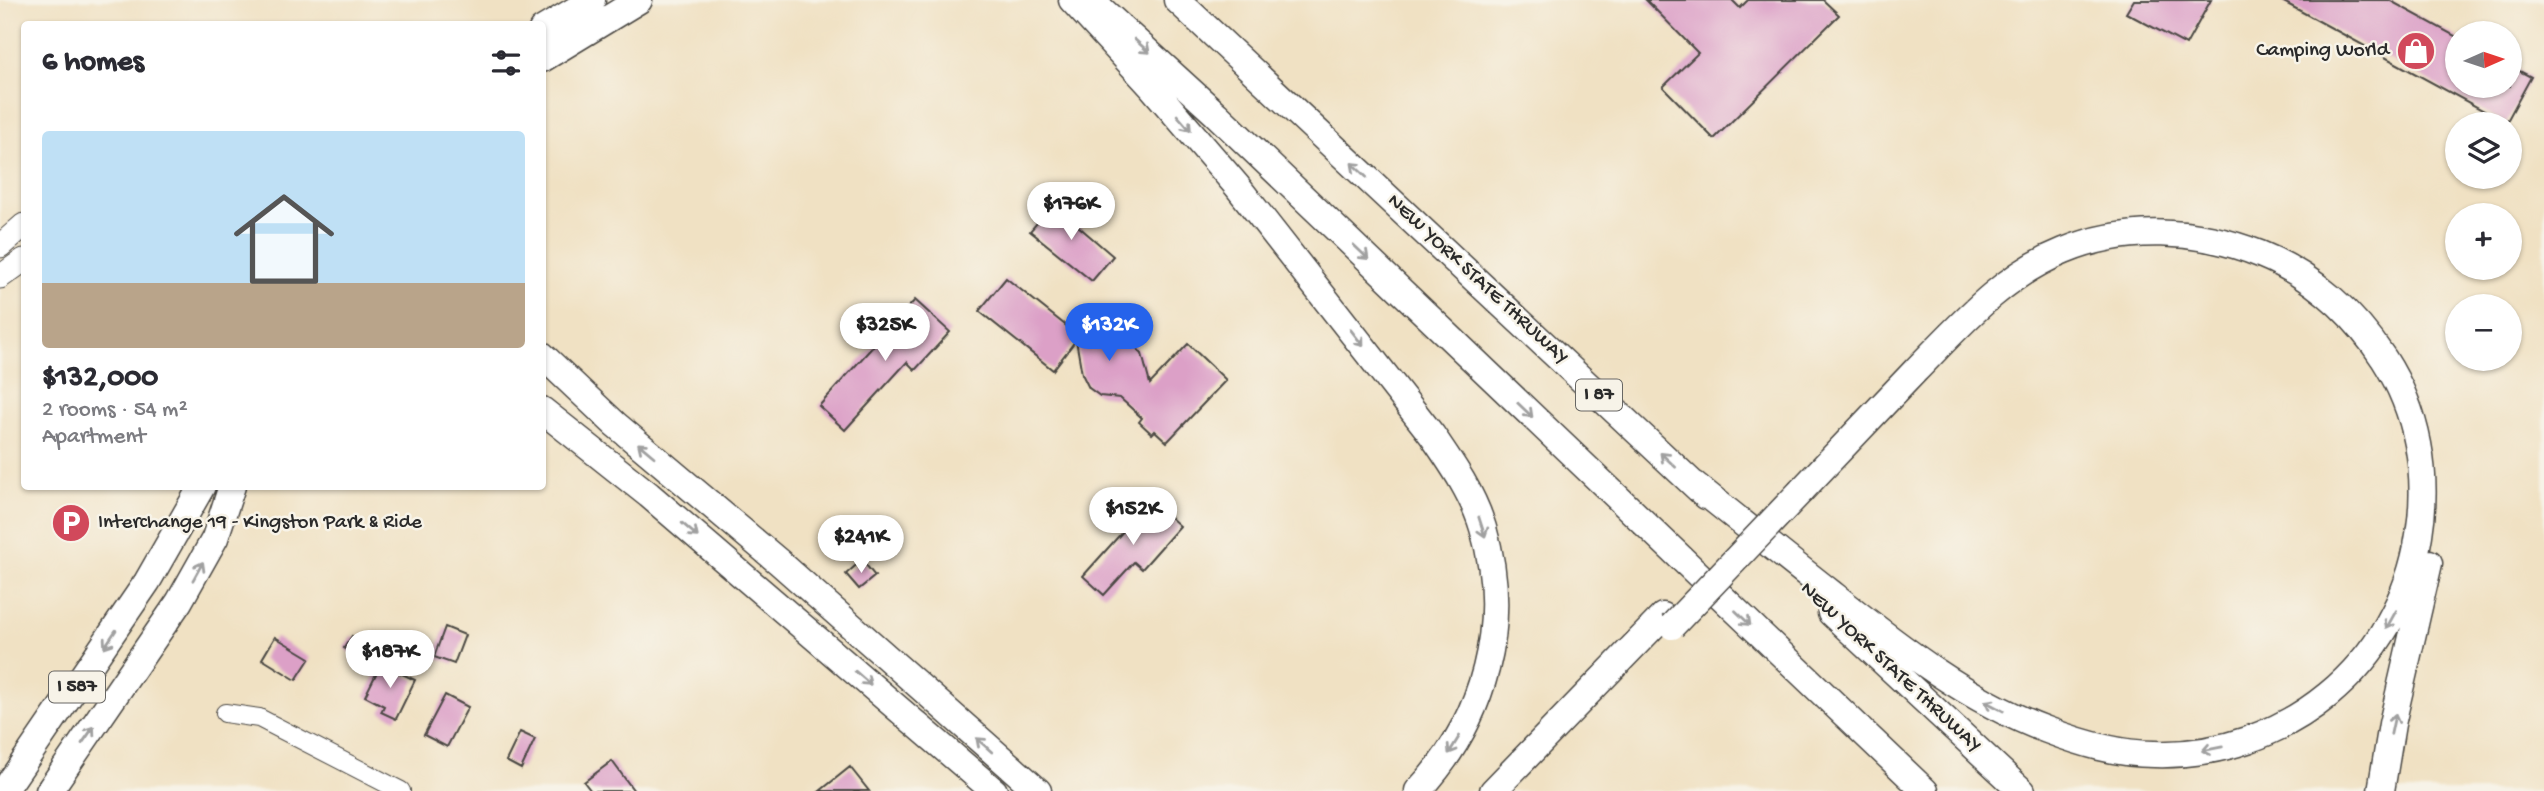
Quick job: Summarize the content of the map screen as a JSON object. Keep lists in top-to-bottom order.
{
  "streets": {
    "highway": ["NEW YORK STATE THRUWAY", "I 87", "I 587"]
  },
  "places": {
    "shop": ["Camping World"],
    "parking": ["Interchange 19 - Kingston Park & Ride"]
  },
  "north": "right",
  "page": {
    "map_buttons": ["+", "−"],
    "heading": "6 homes",
    "list": [
      {
        "name": "$132,000",
        "note": "2 rooms · 54 m² · Apartment"
      }
    ],
    "price": [
      "$176K",
      "$325K",
      "$132K",
      "$152K",
      "$241K",
      "$187K"
    ]
  }
}
